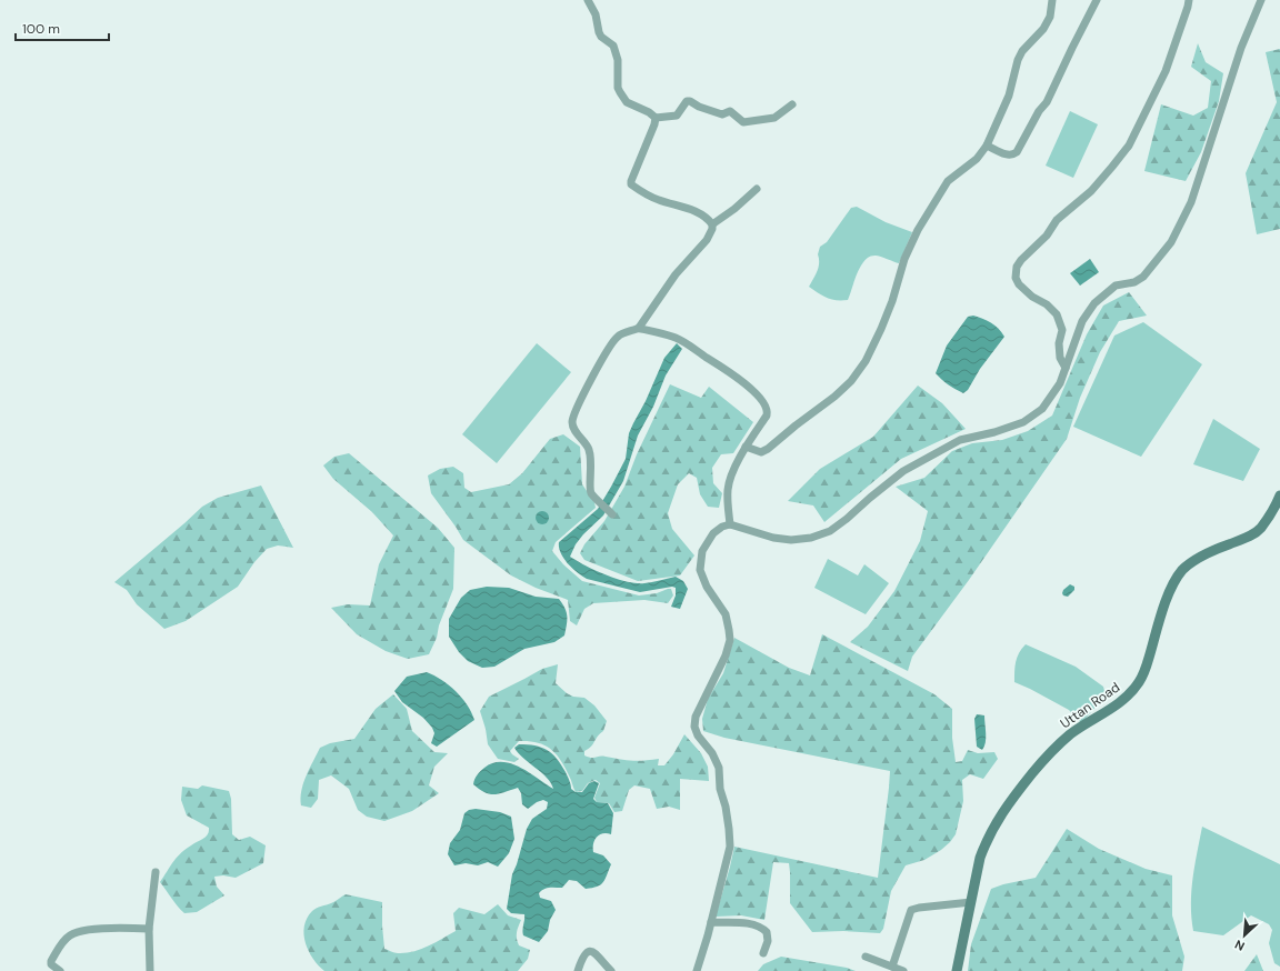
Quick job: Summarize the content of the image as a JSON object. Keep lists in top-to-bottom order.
{
  "streets": {
    "main road": ["Uttan Road"]
  },
  "scale_bar": "100 m",
  "north": "bottom left"
}
